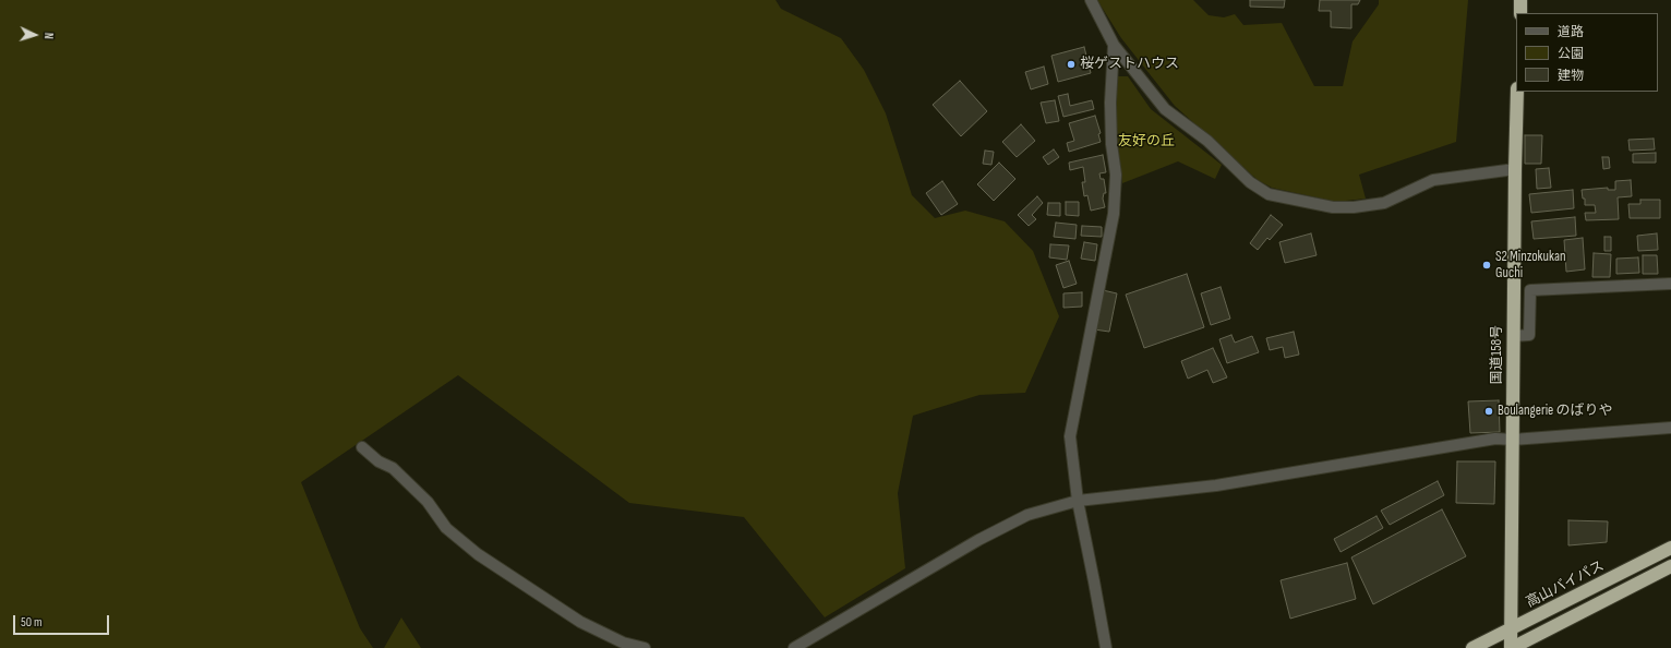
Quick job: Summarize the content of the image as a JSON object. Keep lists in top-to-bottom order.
{
  "streets": {
    "highway": ["国道158号", "高山バイパス"]
  },
  "crossings": [
    ["国道158号", "高山バイパス"]
  ],
  "parks": ["友好の丘"],
  "places": ["桜ゲストハウス", "S2 Minzokukan Guchi", "Boulangerie のばりや"],
  "legend": ["道路", "公園", "建物"],
  "scale_bar": "50 m",
  "north": "right"
}
